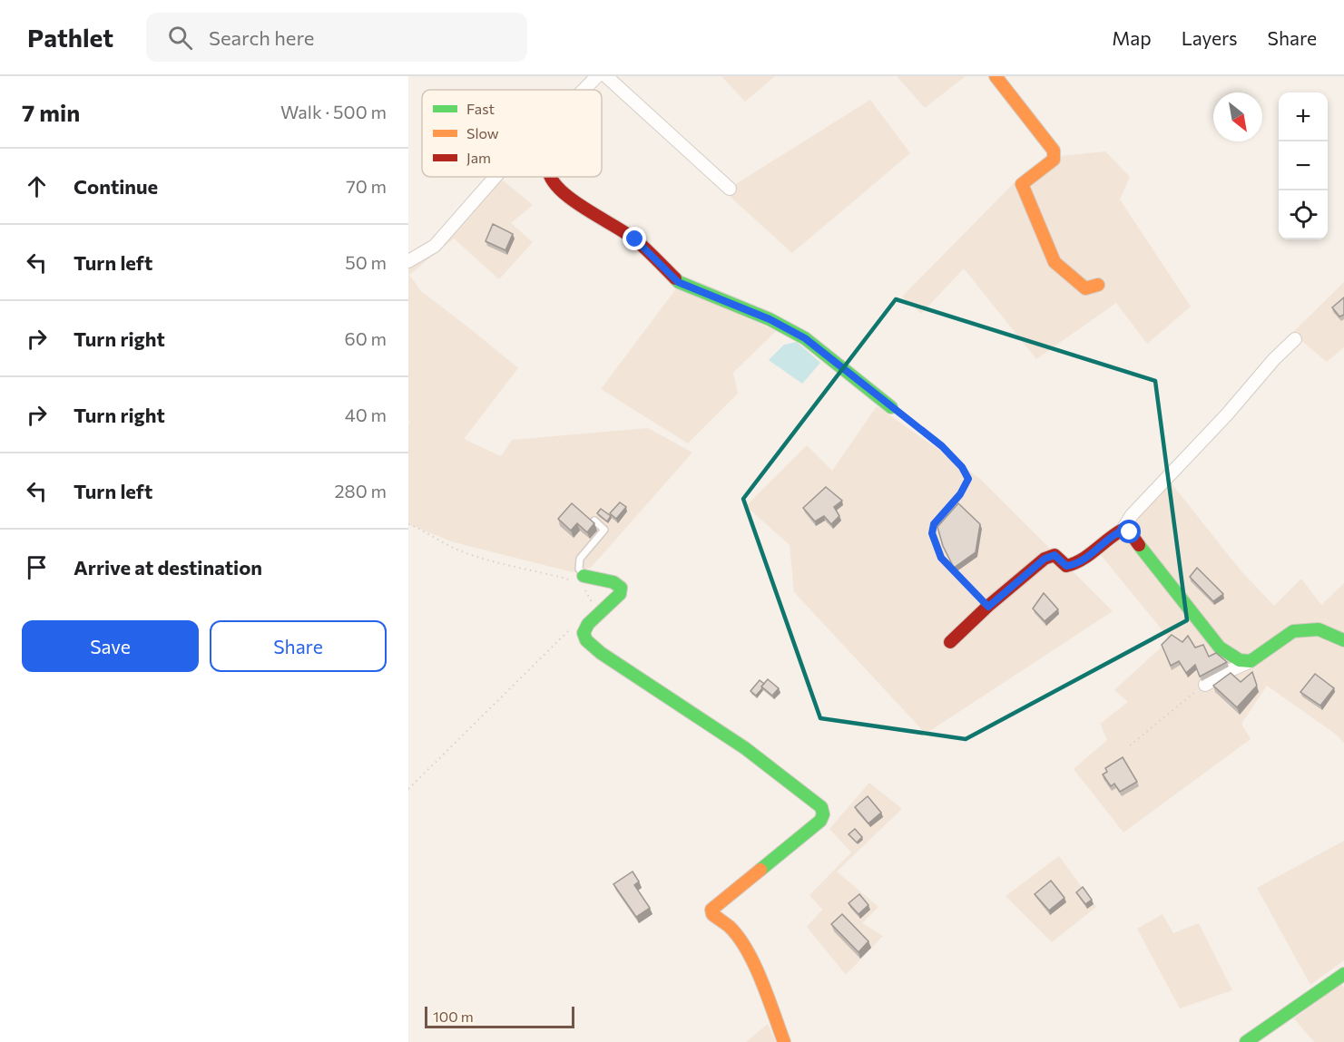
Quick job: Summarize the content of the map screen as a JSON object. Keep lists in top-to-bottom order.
{
  "legend": ["Fast", "Slow", "Jam"],
  "scale_bar": "100 m",
  "north": "bottom right",
  "page": {
    "header": "Pathlet",
    "search": "Search here",
    "nav": ["Map", "Layers", "Share"],
    "heading": ["7 min", "Walk · 500 m"],
    "map_buttons": ["+", "−"],
    "list": [
      ["Continue", "70 m"],
      ["Turn left", "50 m"],
      ["Turn right", "60 m"],
      ["Turn right", "40 m"],
      ["Turn left", "280 m"],
      "Arrive at destination"
    ],
    "buttons": ["Save", "Share"],
    "scale": "100 m"
  }
}
